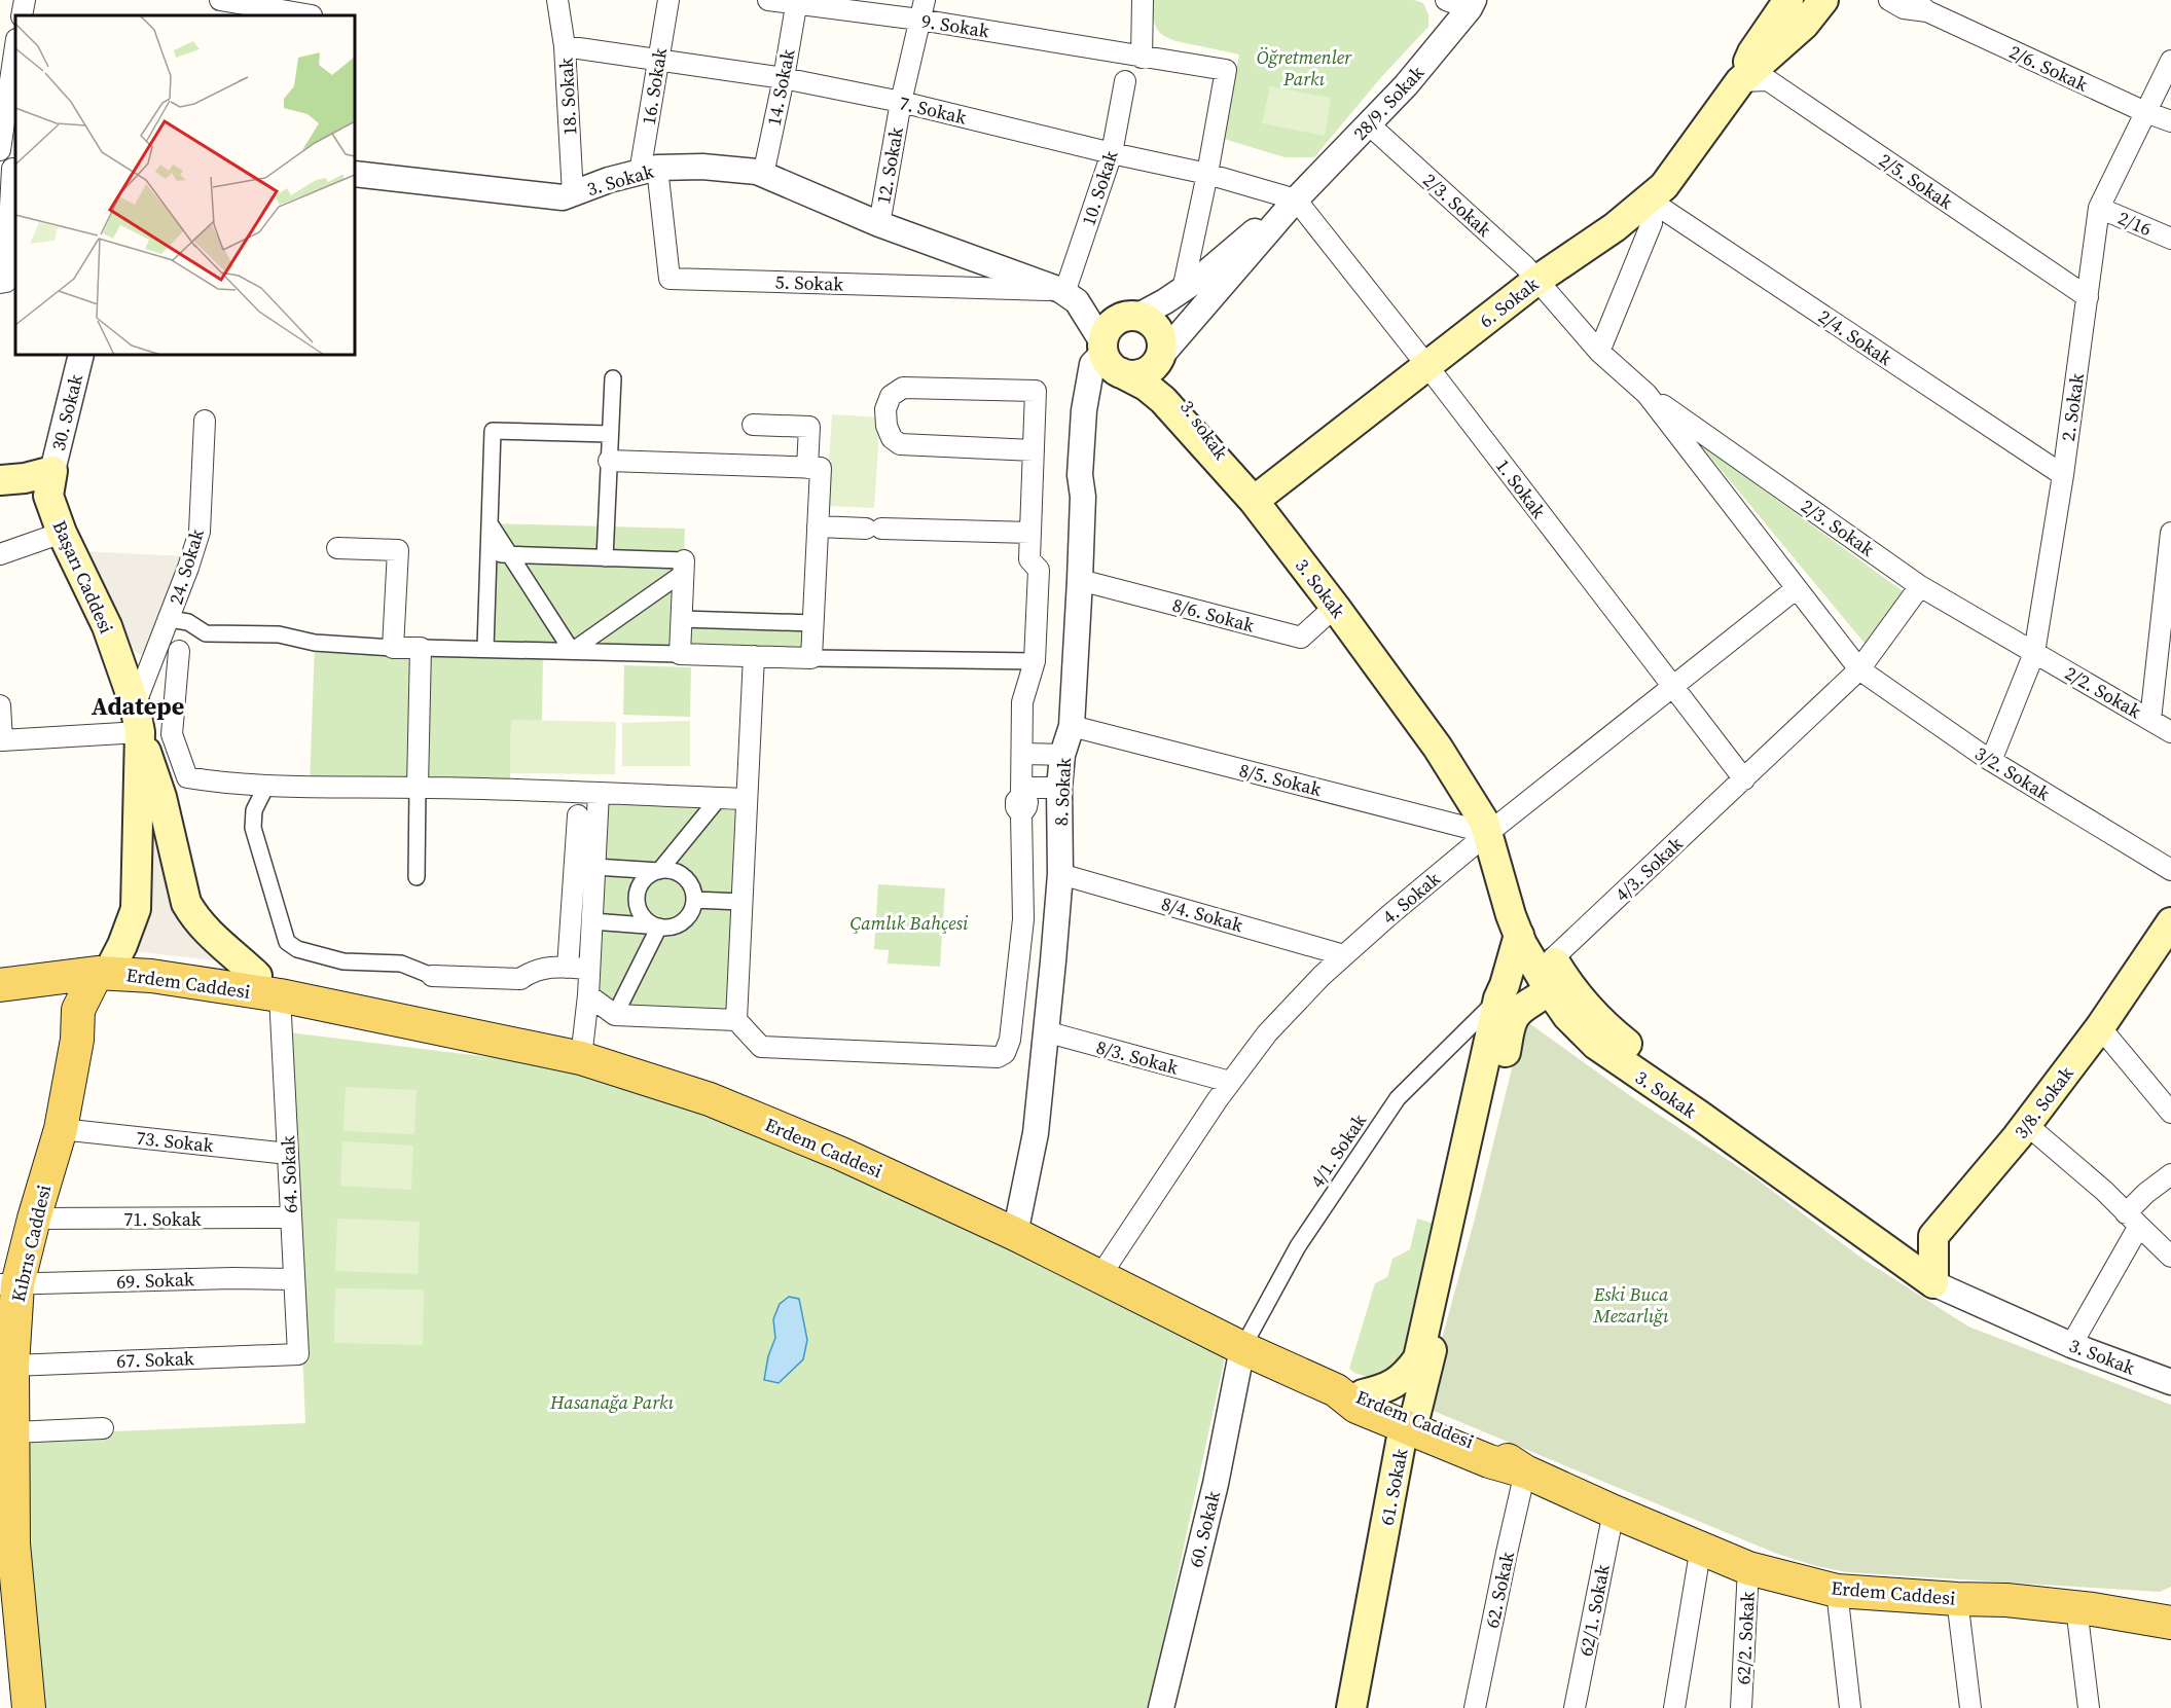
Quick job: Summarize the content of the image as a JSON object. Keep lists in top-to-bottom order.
{
  "streets": {
    "main road": [
      "3. Sokak",
      "6. Sokak",
      "3. sokak",
      "Başarı Caddesi",
      "Erdem Caddesi",
      "3/8. Sokak",
      "Kıbrıs Caddesi",
      "61. Sokak"
    ],
    "street": [
      "9. Sokak",
      "2/6. Sokak",
      "16. Sokak",
      "14. Sokak",
      "18. Sokak",
      "28/9. Sokak",
      "7. Sokak",
      "12. Sokak",
      "2/5. Sokak",
      "10. Sokak",
      "2/3. Sokak",
      "2/16",
      "5. Sokak",
      "2/4. Sokak",
      "2. Sokak",
      "30. Sokak",
      "1. Sokak",
      "24. Sokak",
      "8/6. Sokak",
      "2/2. Sokak",
      "3/2. Sokak",
      "8/5. Sokak",
      "8. Sokak",
      "4/3. Sokak",
      "4. Sokak",
      "8/4. Sokak",
      "8/3. Sokak",
      "73. Sokak",
      "4/1. Sokak",
      "64. Sokak",
      "71. Sokak",
      "69. Sokak",
      "67. Sokak",
      "60. Sokak",
      "62. Sokak",
      "62/1. Sokak",
      "62/2. Sokak"
    ]
  },
  "crossings": [
    ["9. Sokak", "14. Sokak"],
    ["9. Sokak", "28/9. Sokak"],
    ["9. Sokak", "7. Sokak"],
    ["9. Sokak", "12. Sokak"],
    ["2/6. Sokak", "2. Sokak"],
    ["16. Sokak", "7. Sokak"],
    ["16. Sokak", "3. Sokak"],
    ["16. Sokak", "5. Sokak"],
    ["14. Sokak", "7. Sokak"],
    ["14. Sokak", "3. Sokak"],
    ["18. Sokak", "7. Sokak"],
    ["18. Sokak", "3. Sokak"],
    ["28/9. Sokak", "7. Sokak"],
    ["28/9. Sokak", "2/3. Sokak"],
    ["28/9. Sokak", "3. sokak"],
    ["28/9. Sokak", "1. Sokak"],
    ["7. Sokak", "12. Sokak"],
    ["7. Sokak", "10. Sokak"],
    ["7. Sokak", "1. Sokak"],
    ["12. Sokak", "3. Sokak"],
    ["3. Sokak", "10. Sokak"],
    ["3. Sokak", "5. Sokak"],
    ["3. Sokak", "6. Sokak"],
    ["3. Sokak", "3. sokak"],
    ["3. Sokak", "8/6. Sokak"],
    ["3. Sokak", "8/5. Sokak"],
    ["3. Sokak", "8. Sokak"],
    ["3. Sokak", "4/3. Sokak"],
    ["3. Sokak", "4. Sokak"],
    ["3. Sokak", "3/8. Sokak"],
    ["2/5. Sokak", "6. Sokak"],
    ["2/5. Sokak", "2. Sokak"],
    ["10. Sokak", "5. Sokak"],
    ["2/3. Sokak", "6. Sokak"],
    ["2/3. Sokak", "2. Sokak"],
    ["2/3. Sokak", "2/2. Sokak"],
    ["2/3. Sokak", "3/2. Sokak"],
    ["2/3. Sokak", "4/3. Sokak"],
    ["2/3. Sokak", "4. Sokak"],
    ["2/16", "2. Sokak"],
    ["6. Sokak", "2/4. Sokak"],
    ["6. Sokak", "3. sokak"],
    ["6. Sokak", "1. Sokak"],
    ["2/4. Sokak", "2. Sokak"],
    ["2. Sokak", "2/2. Sokak"],
    ["2. Sokak", "3/2. Sokak"],
    ["30. Sokak", "Başarı Caddesi"],
    ["1. Sokak", "4/3. Sokak"],
    ["1. Sokak", "4. Sokak"],
    ["24. Sokak", "Başarı Caddesi"],
    ["Başarı Caddesi", "Erdem Caddesi"],
    ["Başarı Caddesi", "64. Sokak"],
    ["Başarı Caddesi", "Kıbrıs Caddesi"],
    ["8/6. Sokak", "8. Sokak"],
    ["3/2. Sokak", "4/3. Sokak"],
    ["8/5. Sokak", "8. Sokak"],
    ["8/5. Sokak", "4. Sokak"],
    ["8. Sokak", "8/4. Sokak"],
    ["8. Sokak", "Erdem Caddesi"],
    ["8. Sokak", "8/3. Sokak"],
    ["4. Sokak", "8/4. Sokak"],
    ["4. Sokak", "Erdem Caddesi"],
    ["4. Sokak", "8/3. Sokak"],
    ["Erdem Caddesi", "4/1. Sokak"],
    ["Erdem Caddesi", "64. Sokak"],
    ["Erdem Caddesi", "Kıbrıs Caddesi"],
    ["Erdem Caddesi", "61. Sokak"],
    ["Erdem Caddesi", "60. Sokak"],
    ["Erdem Caddesi", "62. Sokak"],
    ["Erdem Caddesi", "62/1. Sokak"],
    ["Erdem Caddesi", "62/2. Sokak"],
    ["73. Sokak", "64. Sokak"],
    ["73. Sokak", "Kıbrıs Caddesi"],
    ["4/1. Sokak", "60. Sokak"],
    ["64. Sokak", "71. Sokak"],
    ["64. Sokak", "69. Sokak"],
    ["64. Sokak", "67. Sokak"],
    ["71. Sokak", "Kıbrıs Caddesi"],
    ["Kıbrıs Caddesi", "69. Sokak"],
    ["Kıbrıs Caddesi", "67. Sokak"]
  ],
  "districts": ["Adatepe"],
  "parks": [
    "Öğretmenler Parkı",
    "Çamlık Bahçesi",
    "Eski Buca Mezarlığı",
    "Hasanağa Parkı"
  ]
}
